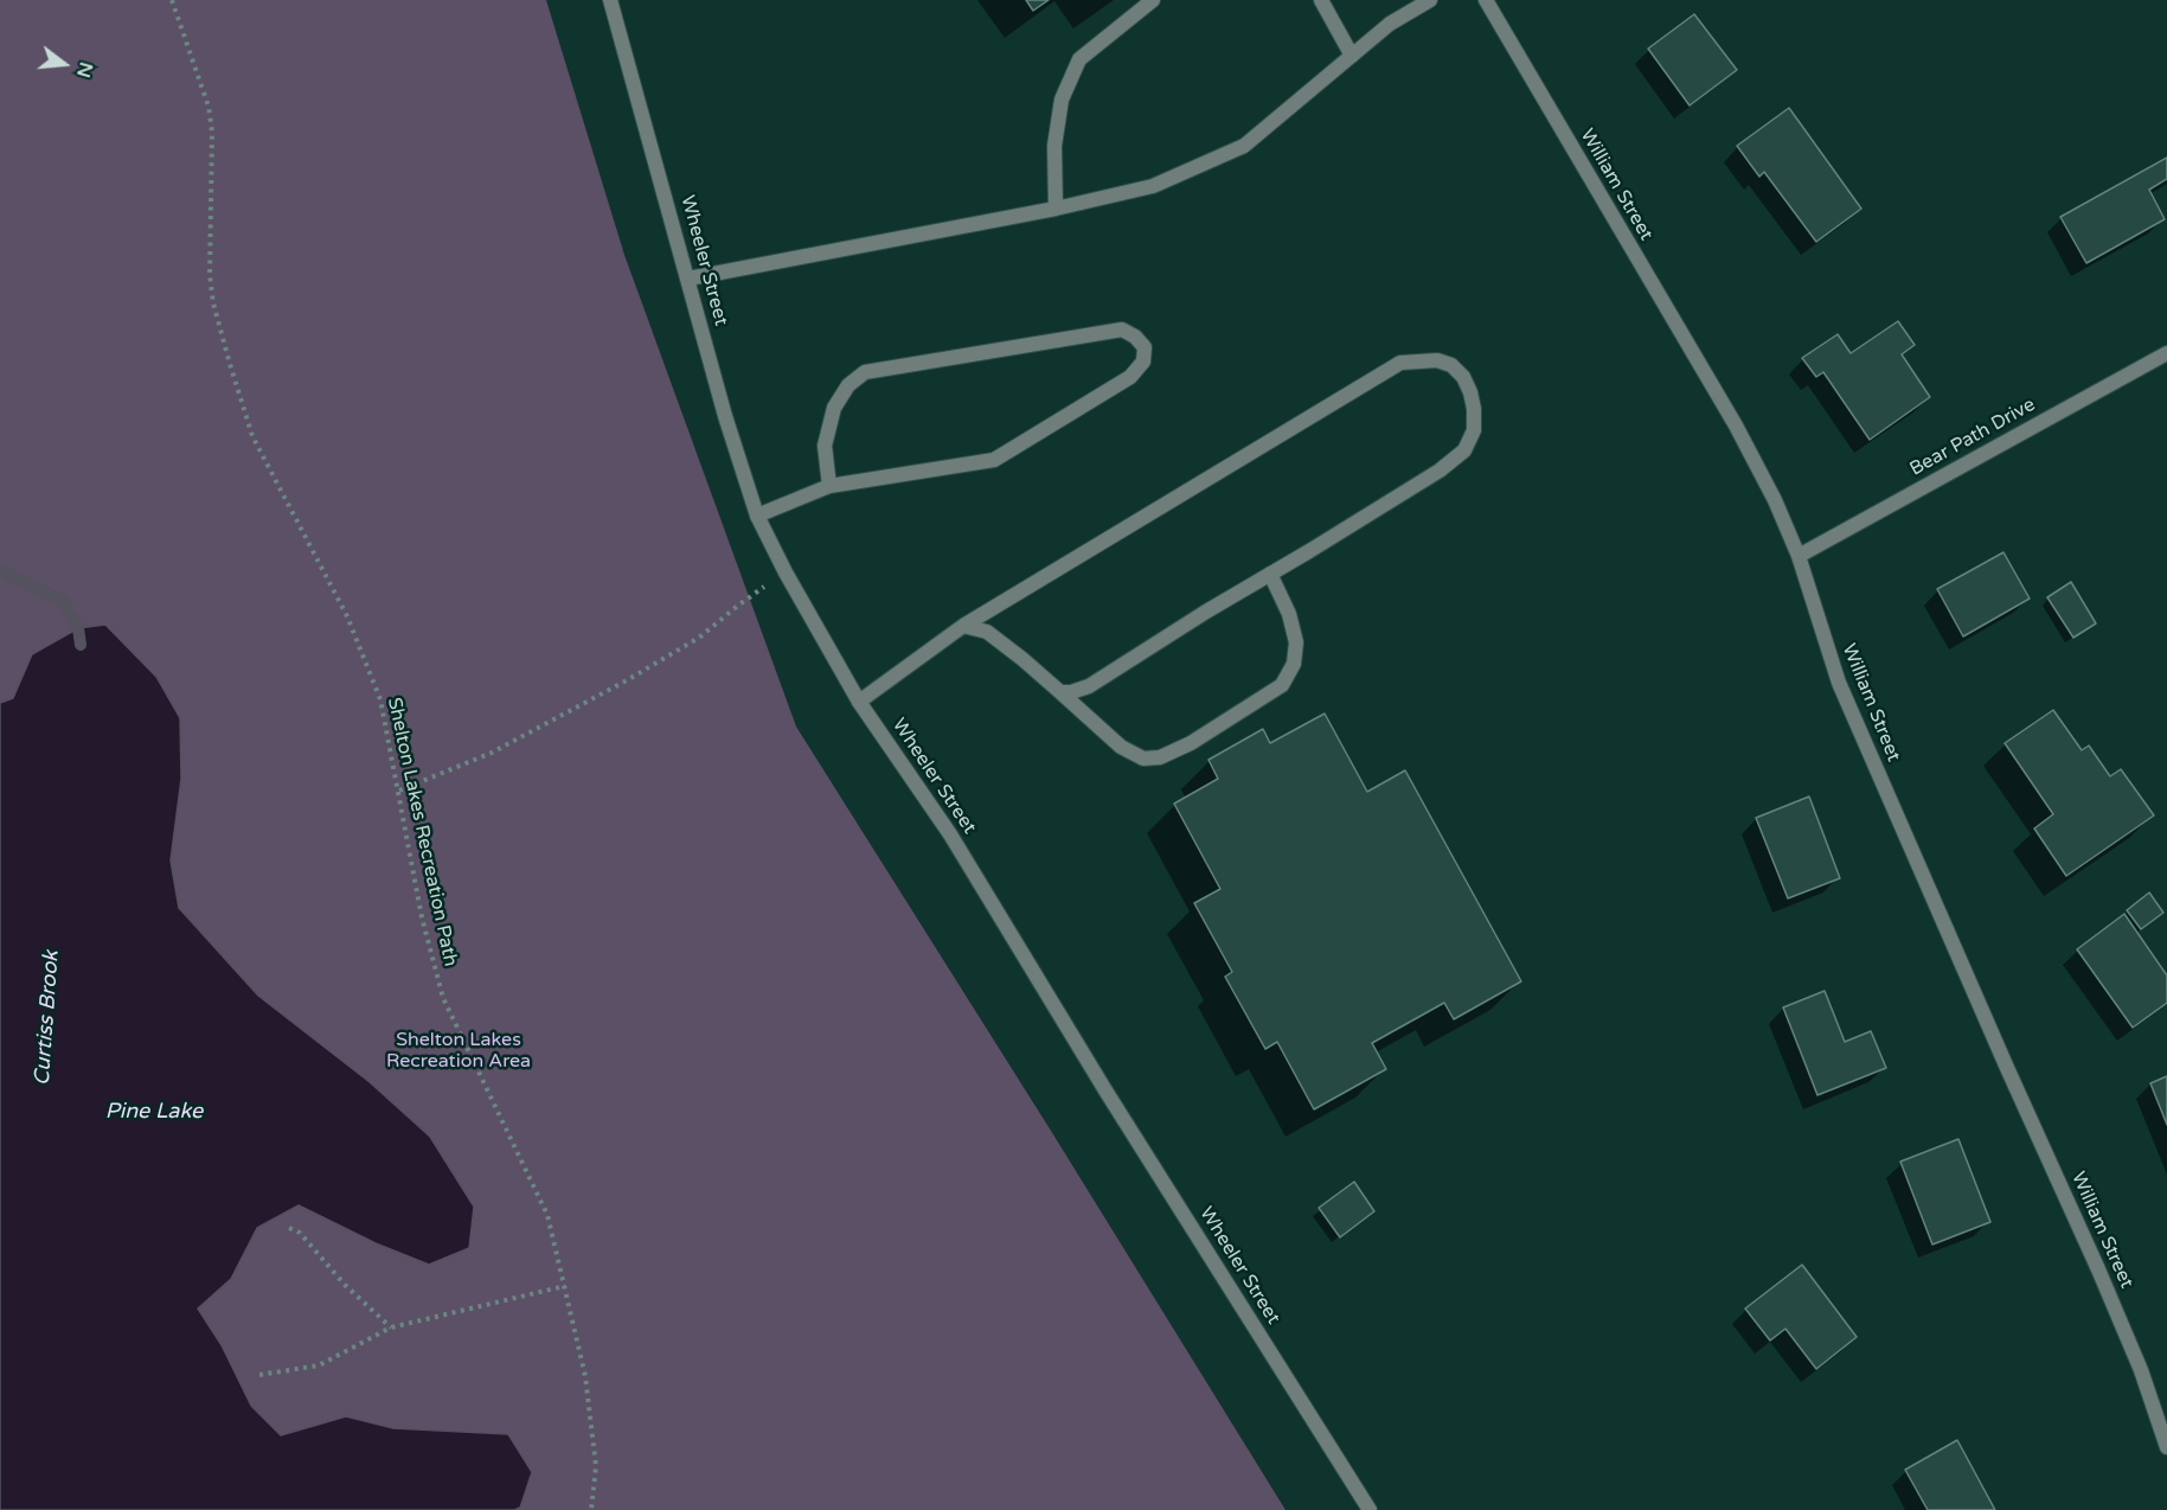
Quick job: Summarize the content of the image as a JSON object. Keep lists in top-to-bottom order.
{
  "streets": {
    "street": ["William Street", "Wheeler Street", "Bear Path Drive"],
    "path": ["Shelton Lakes Recreation Path"]
  },
  "crossings": [
    ["William Street", "Bear Path Drive"]
  ],
  "water": ["Curtiss Brook", "Pine Lake"],
  "parks": ["Shelton Lakes Recreation Area"],
  "north": "right"
}
